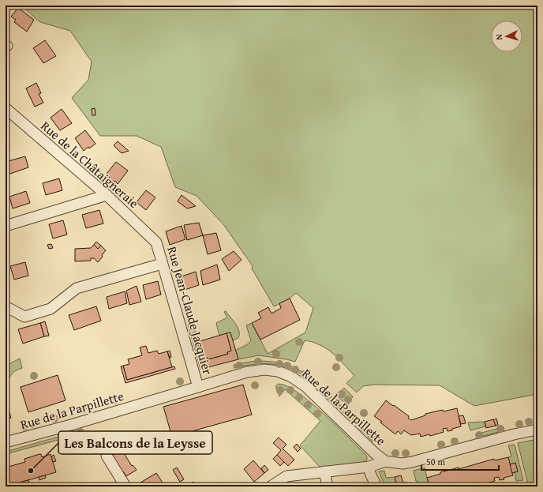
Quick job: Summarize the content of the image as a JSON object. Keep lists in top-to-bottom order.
{
  "streets": {
    "street": ["Rue de la Châtaigneraie", "Rue Jean-Claude Jacquier", "Rue de la Parpillette"]
  },
  "crossings": [
    ["Rue de la Châtaigneraie", "Rue Jean-Claude Jacquier"],
    ["Rue Jean-Claude Jacquier", "Rue de la Parpillette"]
  ],
  "places": ["Les Balcons de la Leysse"],
  "scale_bar": "50 m",
  "north": "left"
}
